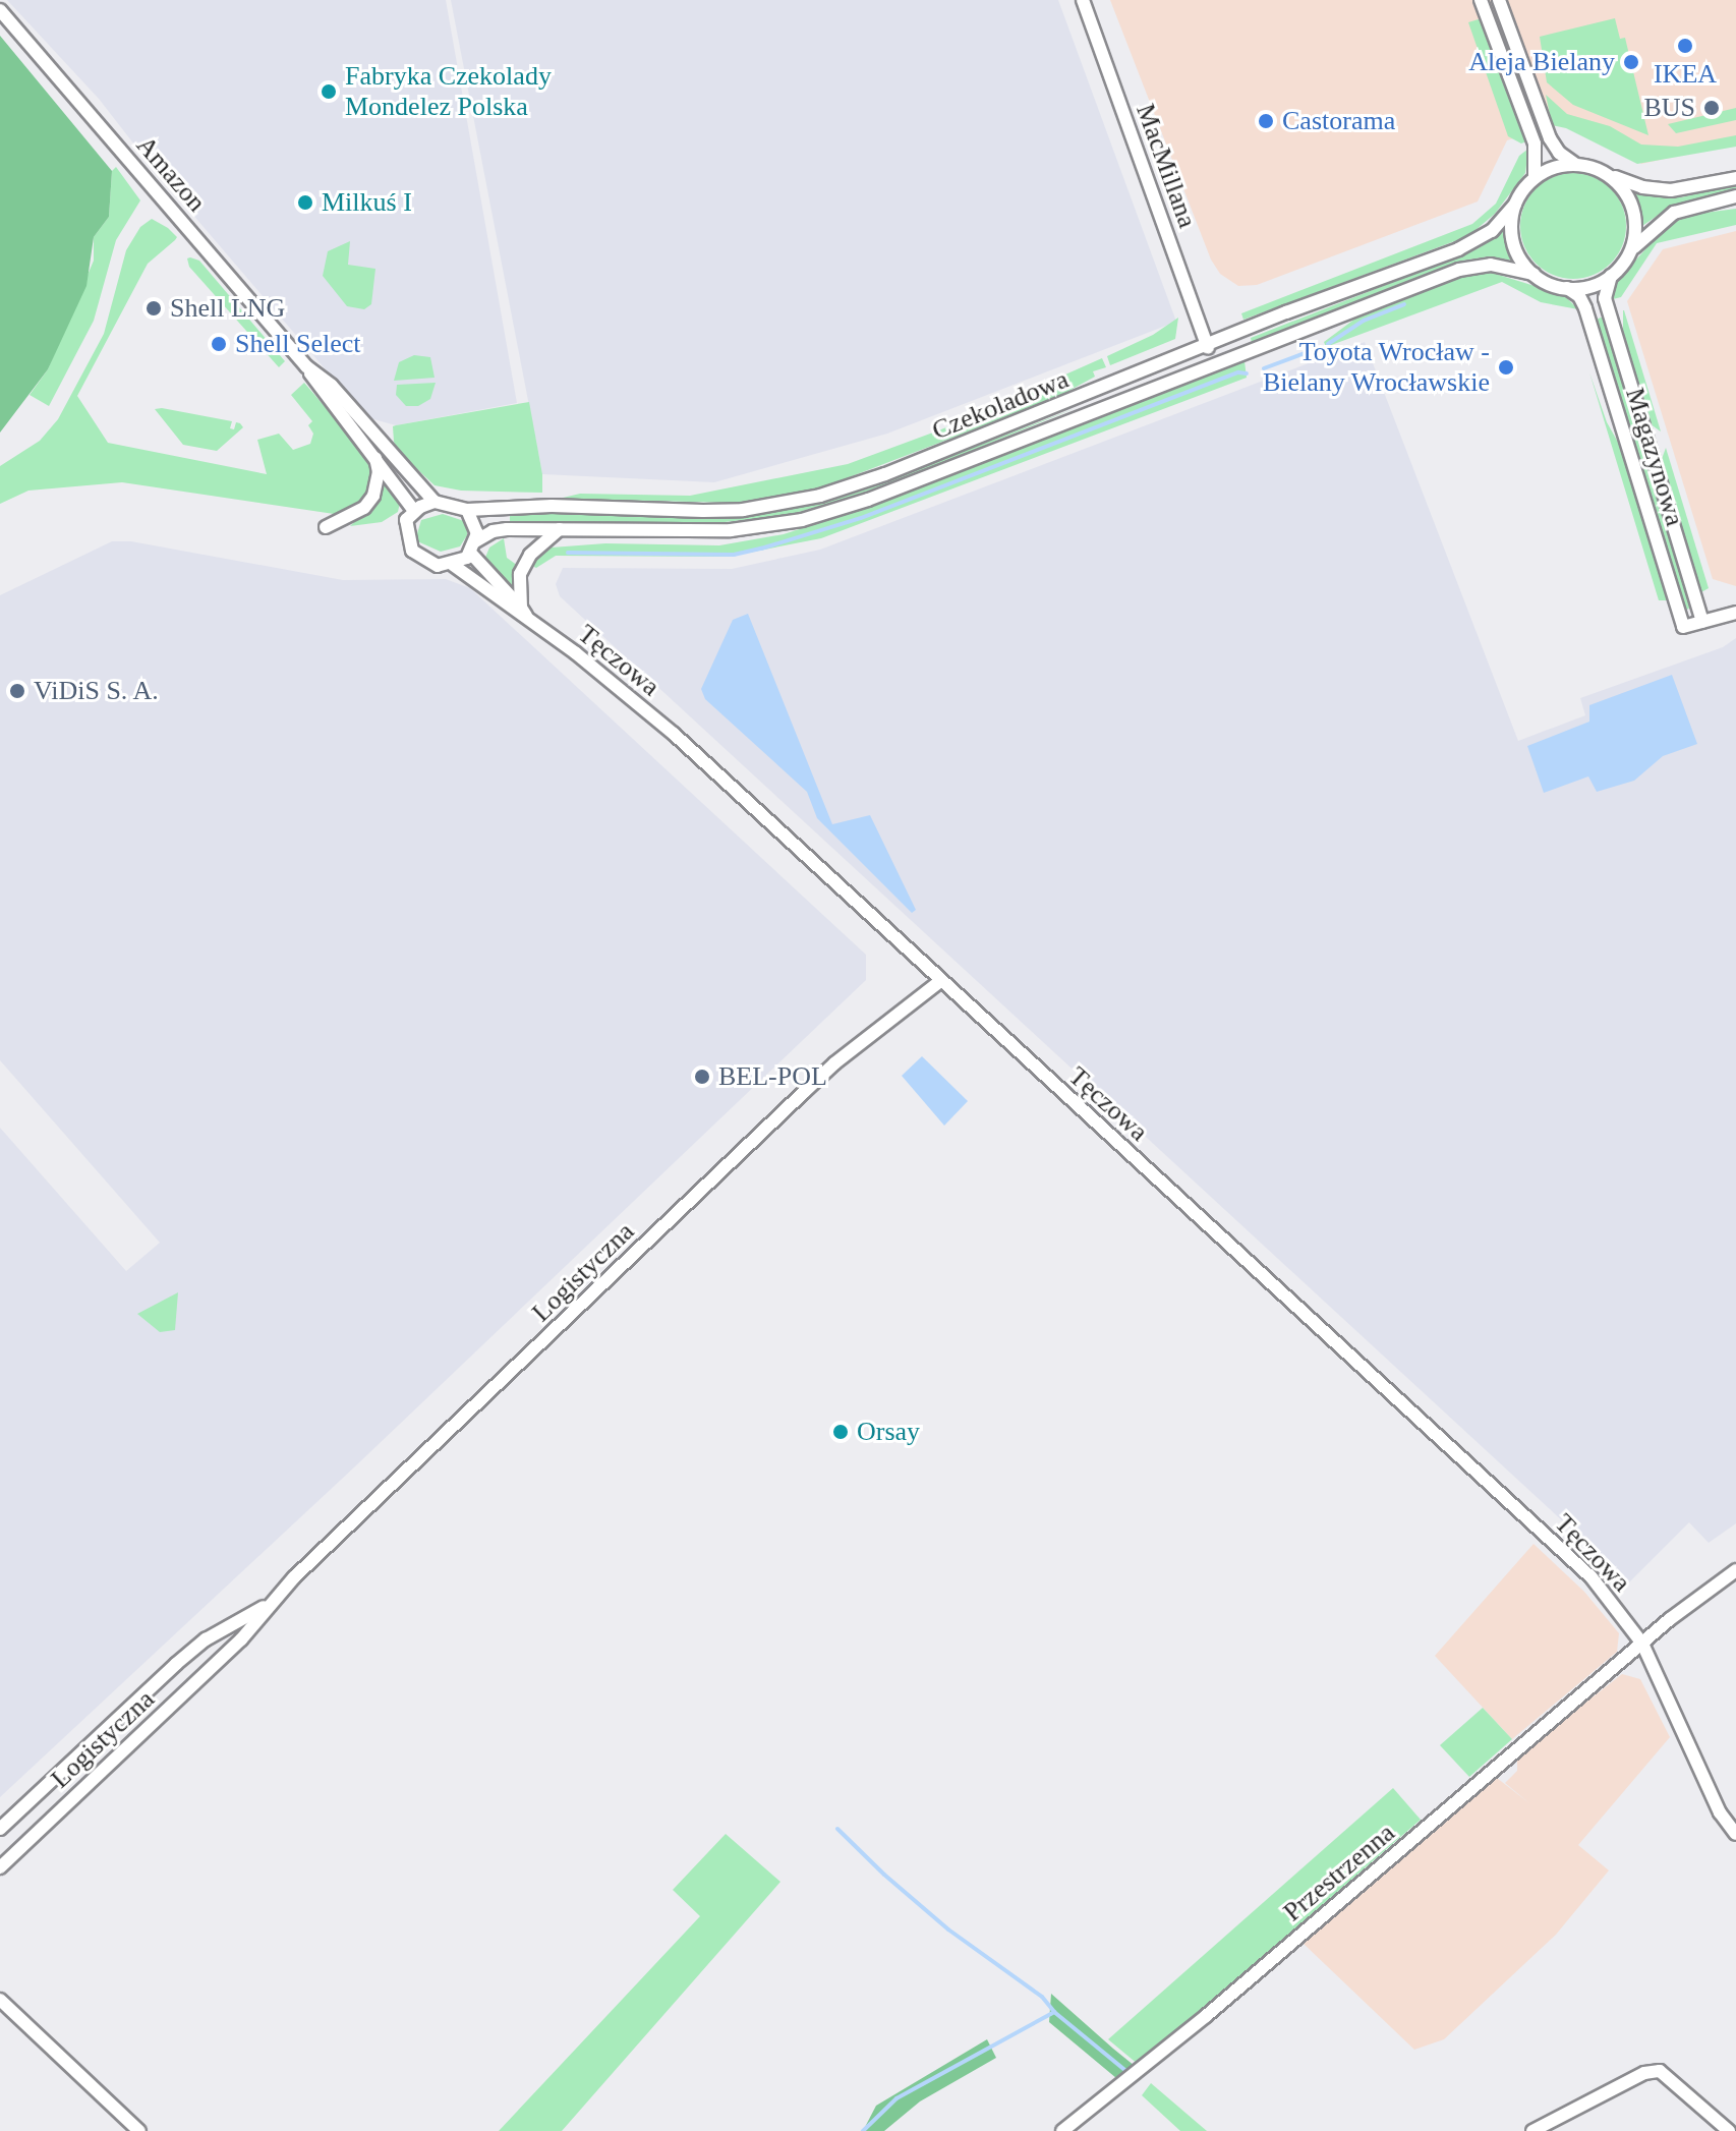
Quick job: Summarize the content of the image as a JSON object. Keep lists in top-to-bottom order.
{
  "streets": {
    "street": [
      "MacMillana",
      "Amazon",
      "Czekoladowa",
      "Magazynowa",
      "Tęczowa",
      "Logistyczna",
      "Przestrzenna"
    ]
  },
  "crossings": [
    ["MacMillana", "Czekoladowa"],
    ["Amazon", "Czekoladowa"],
    ["Amazon", "Tęczowa"],
    ["Czekoladowa", "Magazynowa"],
    ["Czekoladowa", "Tęczowa"],
    ["Tęczowa", "Logistyczna"],
    ["Tęczowa", "Przestrzenna"]
  ],
  "places": [
    "IKEA",
    "Aleja Bielany",
    "Fabryka Czekolady Mondelez Polska",
    "BUS",
    "Castorama",
    "Milkuś I",
    "Shell LNG",
    "Shell Select",
    "Toyota Wrocław - Bielany Wrocławskie",
    "ViDiS S. A.",
    "BEL-POL",
    "Orsay"
  ]
}
